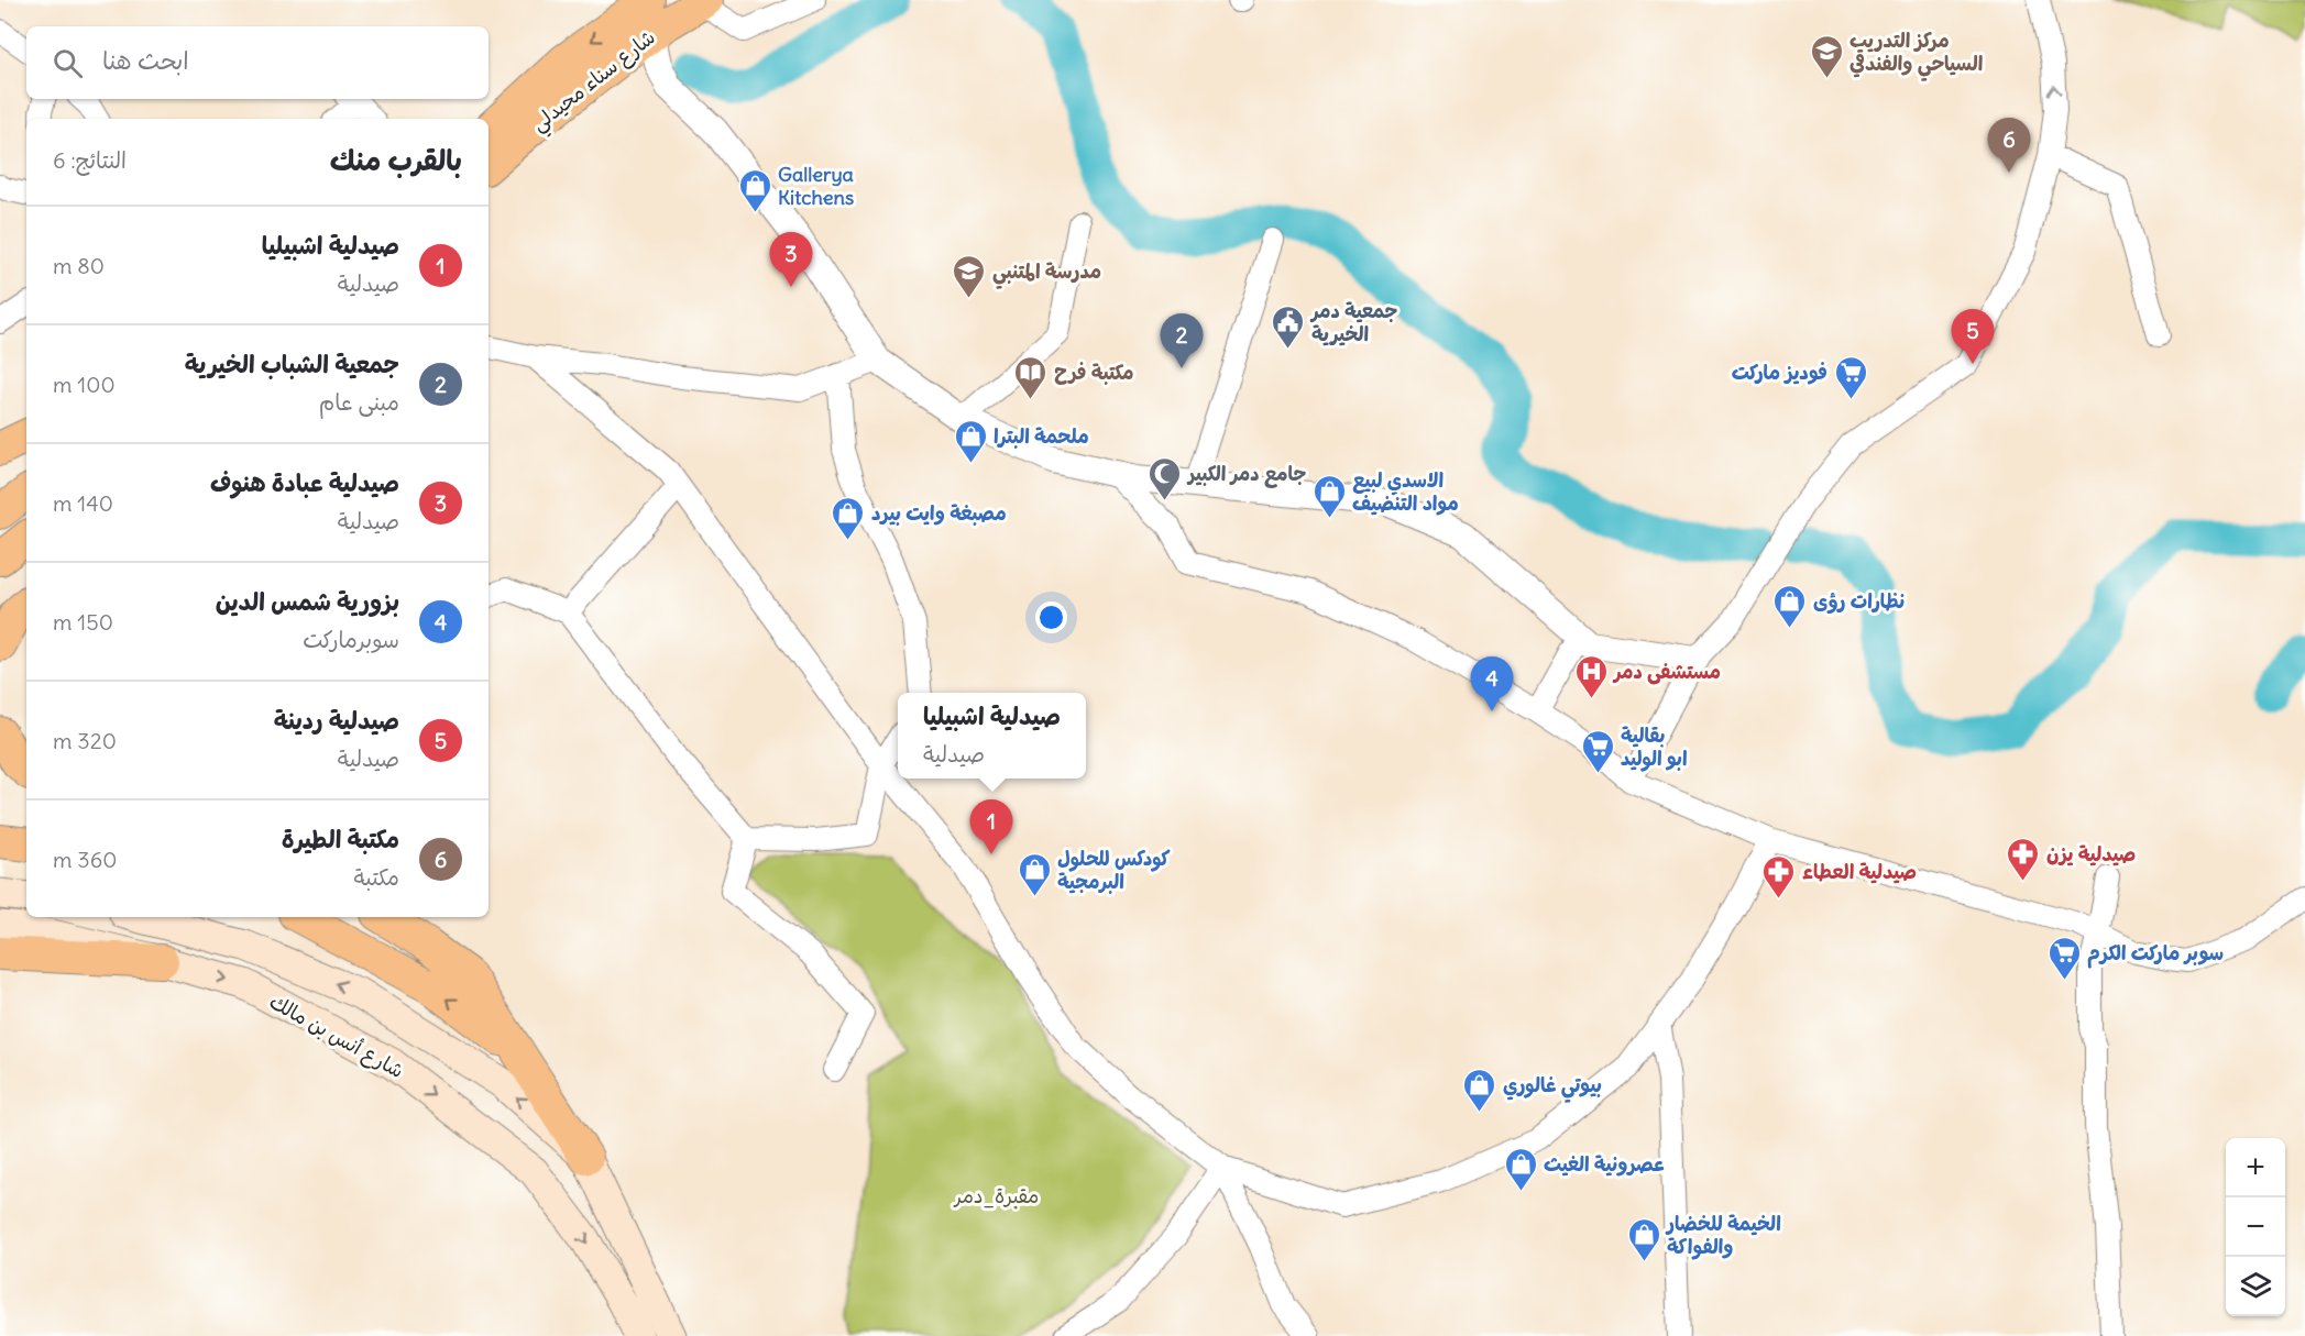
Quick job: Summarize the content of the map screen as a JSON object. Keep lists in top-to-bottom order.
{
  "streets": {
    "main road": ["شارع سناء محيدلي", "شارع أنس بن مالك"]
  },
  "parks": ["مقبرة_دمر"],
  "places": {
    "school or university": ["مركز التدريب السياحي والفندقي", "مدرسة المتنبي"],
    "shop": [
      "Gallerya Kitchens",
      "ملحمة البترا",
      "الاسدي لبيع مواد التنضيف",
      "مصبغة وايت بيرد",
      "نظارات رؤى",
      "كودكس للحلول البرمجية",
      "بيوتي غالوري",
      "عصرونية الغيث",
      "الخيمة للخضار والفواكة"
    ],
    "public building": ["جمعية دمر الخيرية"],
    "library": ["مكتبة فرح"],
    "supermarket": ["فوديز ماركت", "بقالية ابو الوليد", "سوبر ماركت الكرم"],
    "mosque": ["جامع دمر الكبير"],
    "hospital": ["مستشفى دمر"],
    "pharmacy": ["صيدلية يزن", "صيدلية العطاء"]
  },
  "page": {
    "search": "ابحث هنا",
    "pins": [
      "6",
      "3",
      "5",
      "2",
      "4",
      "1"
    ],
    "heading": ["بالقرب منك", "النتائج: 6"],
    "list": [
      {
        "mark": "1",
        "name": "صيدلية اشبيليا",
        "note": "صيدلية",
        "value": "80 m"
      },
      {
        "mark": "2",
        "name": "جمعية الشباب الخيرية",
        "note": "مبنى عام",
        "value": "100 m"
      },
      {
        "mark": "3",
        "name": "صيدلية عبادة هنوف",
        "note": "صيدلية",
        "value": "140 m"
      },
      {
        "mark": "4",
        "name": "بزورية شمس الدين",
        "note": "سوبرماركت",
        "value": "150 m"
      },
      {
        "mark": "5",
        "name": "صيدلية ردينة",
        "note": "صيدلية",
        "value": "320 m"
      },
      {
        "mark": "6",
        "name": "مكتبة الطيرة",
        "note": "مكتبة",
        "value": "360 m"
      }
    ],
    "popup": ["صيدلية اشبيليا", "صيدلية"],
    "map_buttons": ["+", "−"]
  }
}
